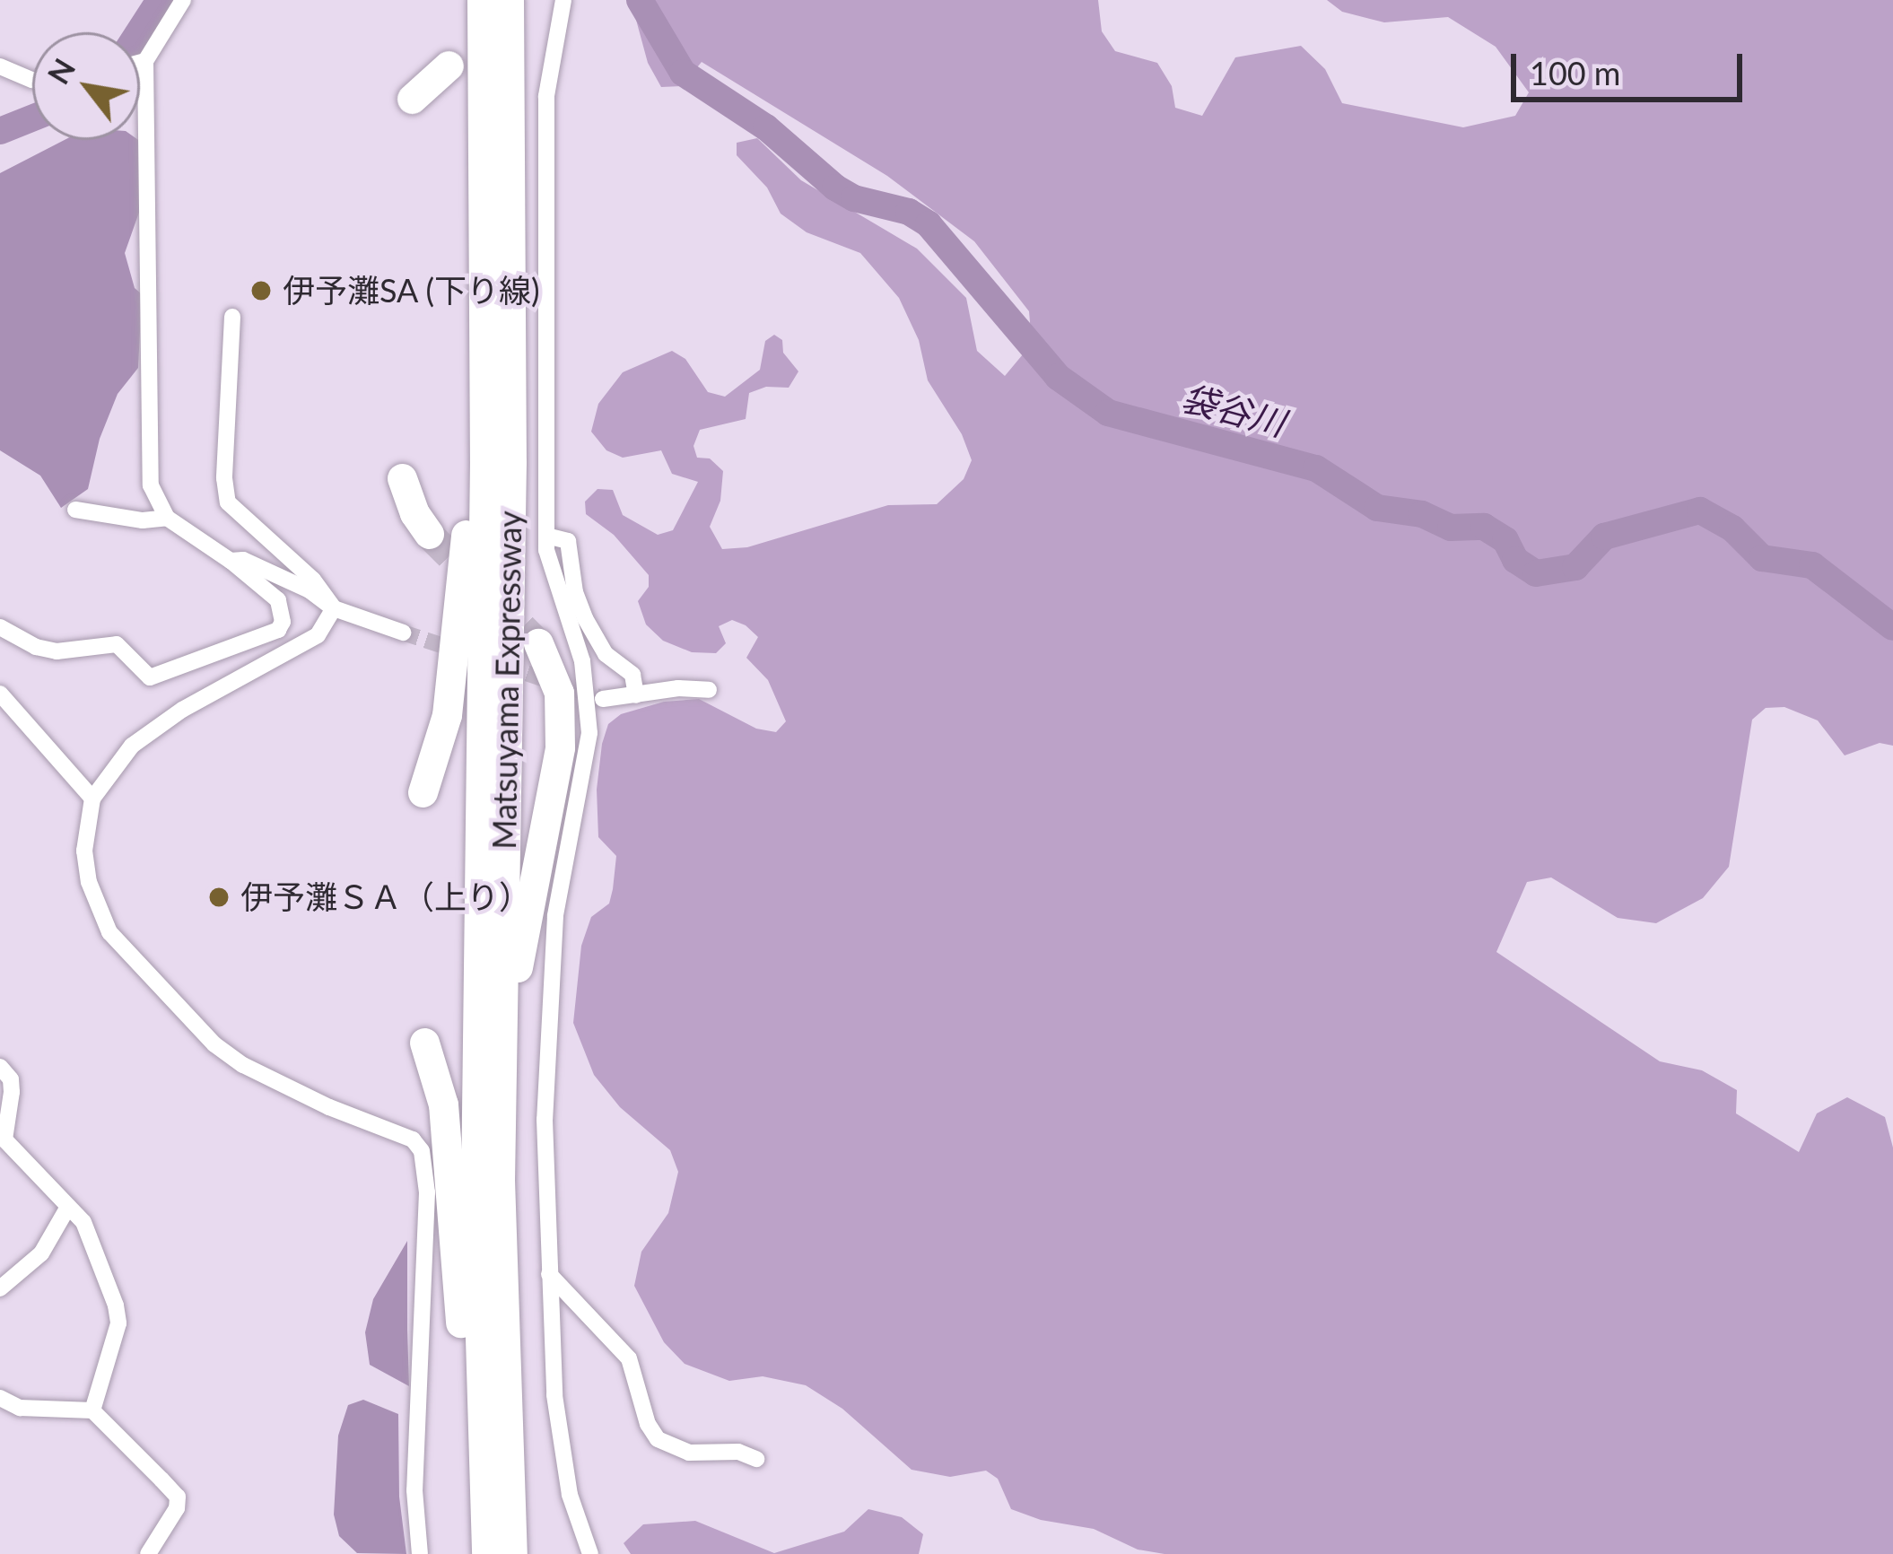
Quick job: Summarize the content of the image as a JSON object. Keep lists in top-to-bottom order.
{
  "streets": {
    "highway": ["Matsuyama Expressway"]
  },
  "water": ["袋谷川"],
  "places": ["伊予灘SA (下り線)", "伊予灘ＳＡ（上り）"],
  "scale_bar": "100 m",
  "north": "top left"
}
